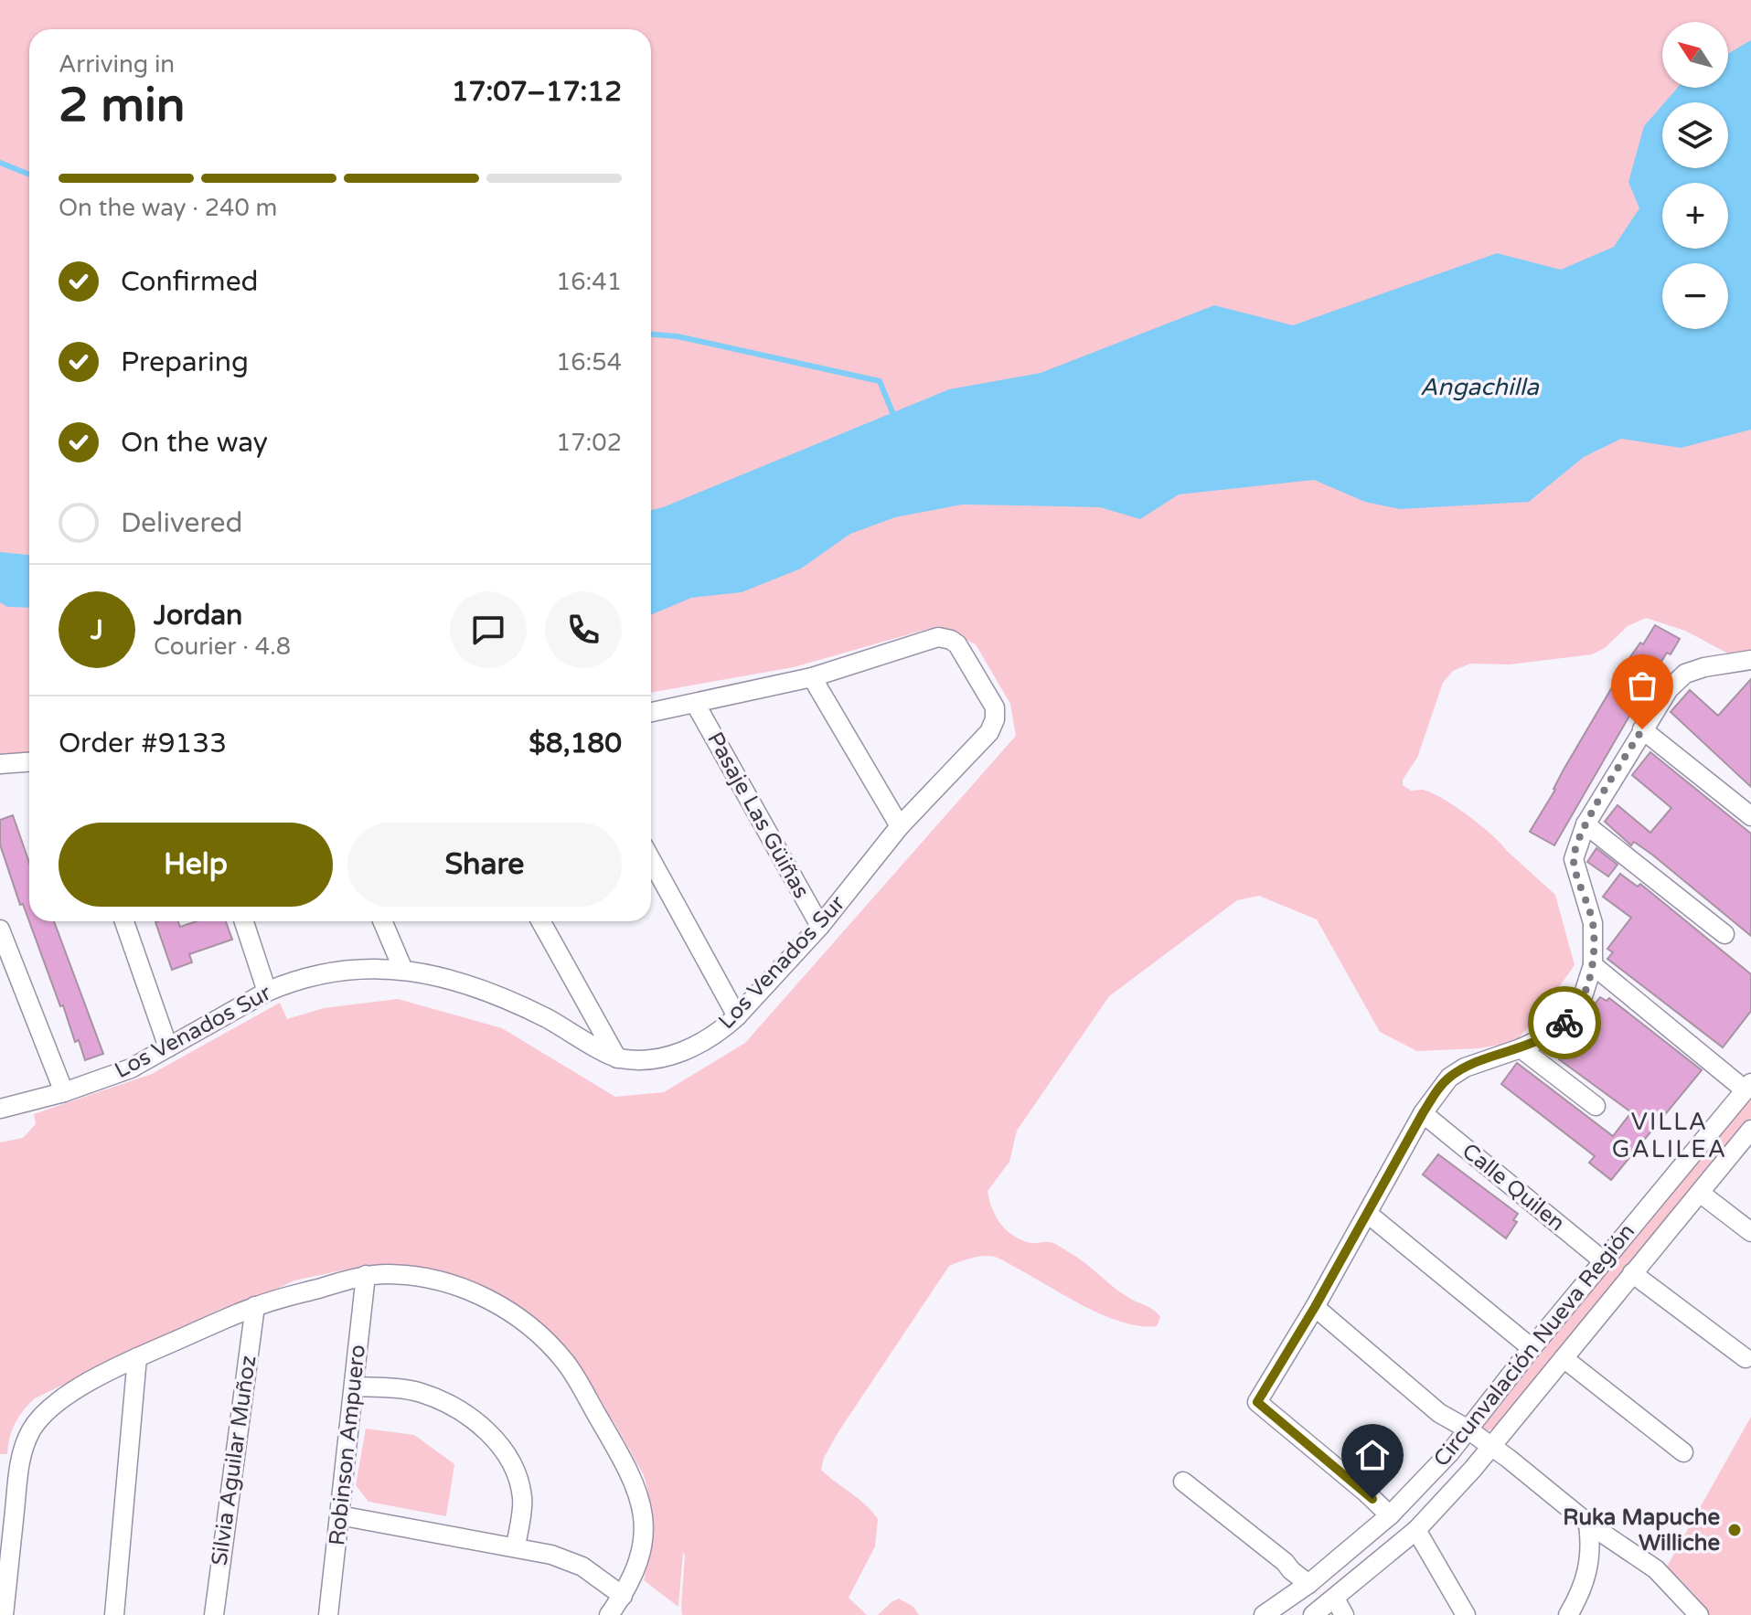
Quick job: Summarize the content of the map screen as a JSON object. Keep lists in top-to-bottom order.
{
  "streets": {
    "street": [
      "Pasaje Las Güiñas",
      "Los Venados Sur",
      "Calle Quilen",
      "Circunvalación Nueva Región",
      "Robinson Ampuero",
      "Silvia Aguilar Muñoz"
    ]
  },
  "crossings": [
    ["Pasaje Las Güiñas", "Los Venados Sur"],
    ["Calle Quilen", "Circunvalación Nueva Región"]
  ],
  "districts": ["VILLA GALILEA"],
  "water": ["Angachilla"],
  "places": ["Ruka Mapuche Williche"],
  "north": "top left",
  "page": {
    "map_buttons": ["+", "−"],
    "heading": ["2 min", "Arriving in", "17:07–17:12"],
    "panel": [
      "Jordan",
      "Courier · 4.8",
      "Order #9133",
      "$8,180"
    ],
    "bar": "On the way · 240 m",
    "list": [
      ["Confirmed", "16:41"],
      ["Preparing", "16:54"],
      ["On the way", "17:02"],
      "Delivered"
    ],
    "round": "J",
    "buttons": ["Help", "Share"]
  }
}
